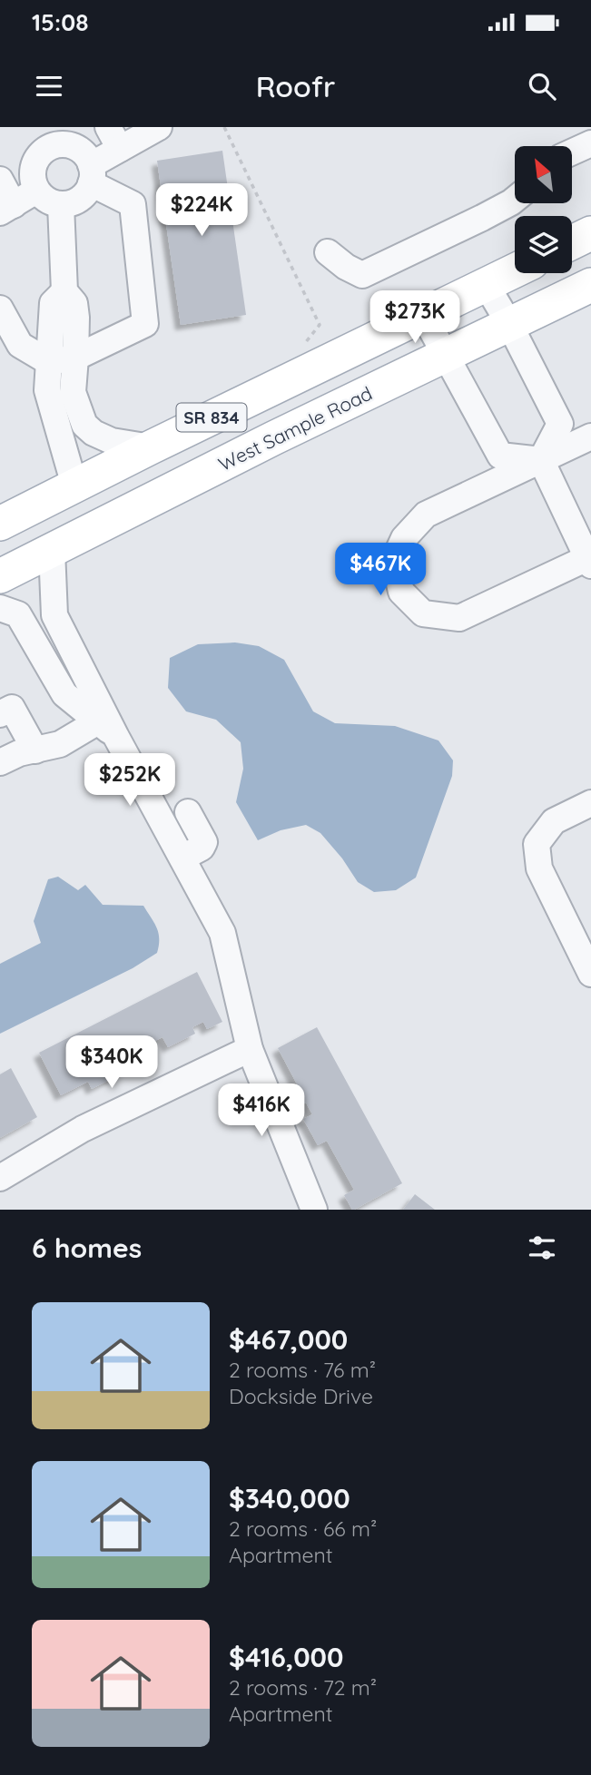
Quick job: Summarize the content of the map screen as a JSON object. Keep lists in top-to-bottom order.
{
  "streets": {
    "main road": ["SR 834", "West Sample Road"]
  },
  "north": "top left",
  "page": {
    "status": "15:08",
    "header": "Roofr",
    "price": [
      "$224K",
      "$273K",
      "$467K",
      "$252K",
      "$340K",
      "$416K"
    ],
    "heading": "6 homes",
    "list": [
      {
        "name": "$467,000",
        "note": "2 rooms · 76 m² · Dockside Drive"
      },
      {
        "name": "$340,000",
        "note": "2 rooms · 66 m² · Apartment"
      },
      {
        "name": "$416,000",
        "note": "2 rooms · 72 m² · Apartment"
      }
    ]
  }
}
